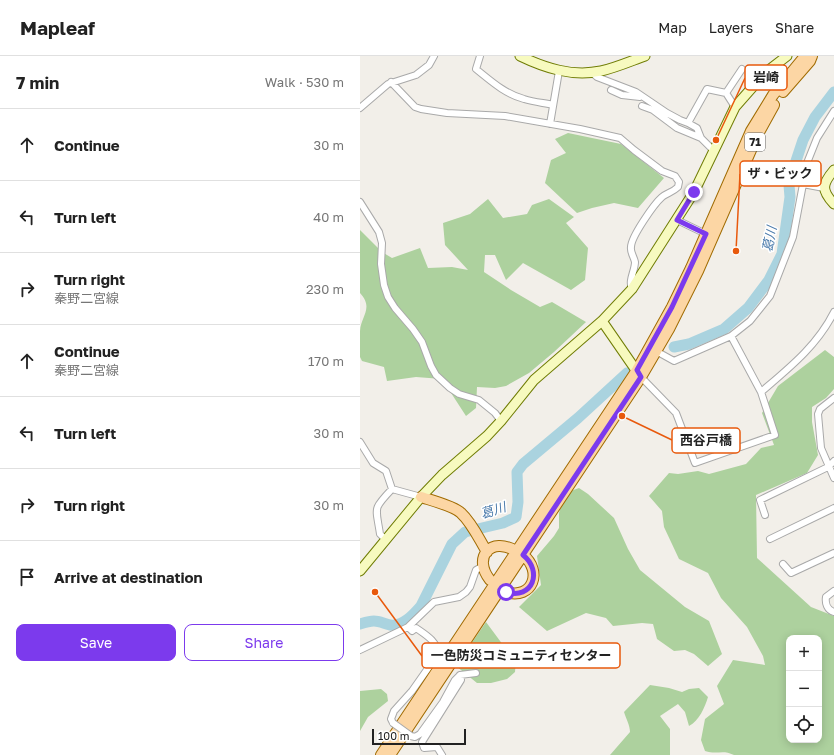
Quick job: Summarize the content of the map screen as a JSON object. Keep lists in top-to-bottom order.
{
  "streets": {
    "main road": ["71"]
  },
  "water": ["葛川"],
  "places": [
    "岩崎",
    "ザ・ビック",
    "西谷戸橋",
    "一色防災コミュニティセンター"
  ],
  "scale_bar": "100 m",
  "page": {
    "header": "Mapleaf",
    "nav": ["Map", "Layers", "Share"],
    "heading": ["7 min", "Walk · 530 m"],
    "list": [
      ["Continue", "30 m"],
      ["Turn left", "40 m"],
      ["Turn right", "秦野二宮線", "230 m"],
      ["Continue", "秦野二宮線", "170 m"],
      ["Turn left", "30 m"],
      ["Turn right", "30 m"],
      "Arrive at destination"
    ],
    "buttons": ["Save", "Share"],
    "map_buttons": ["+", "−"],
    "scale": "100 m"
  }
}
